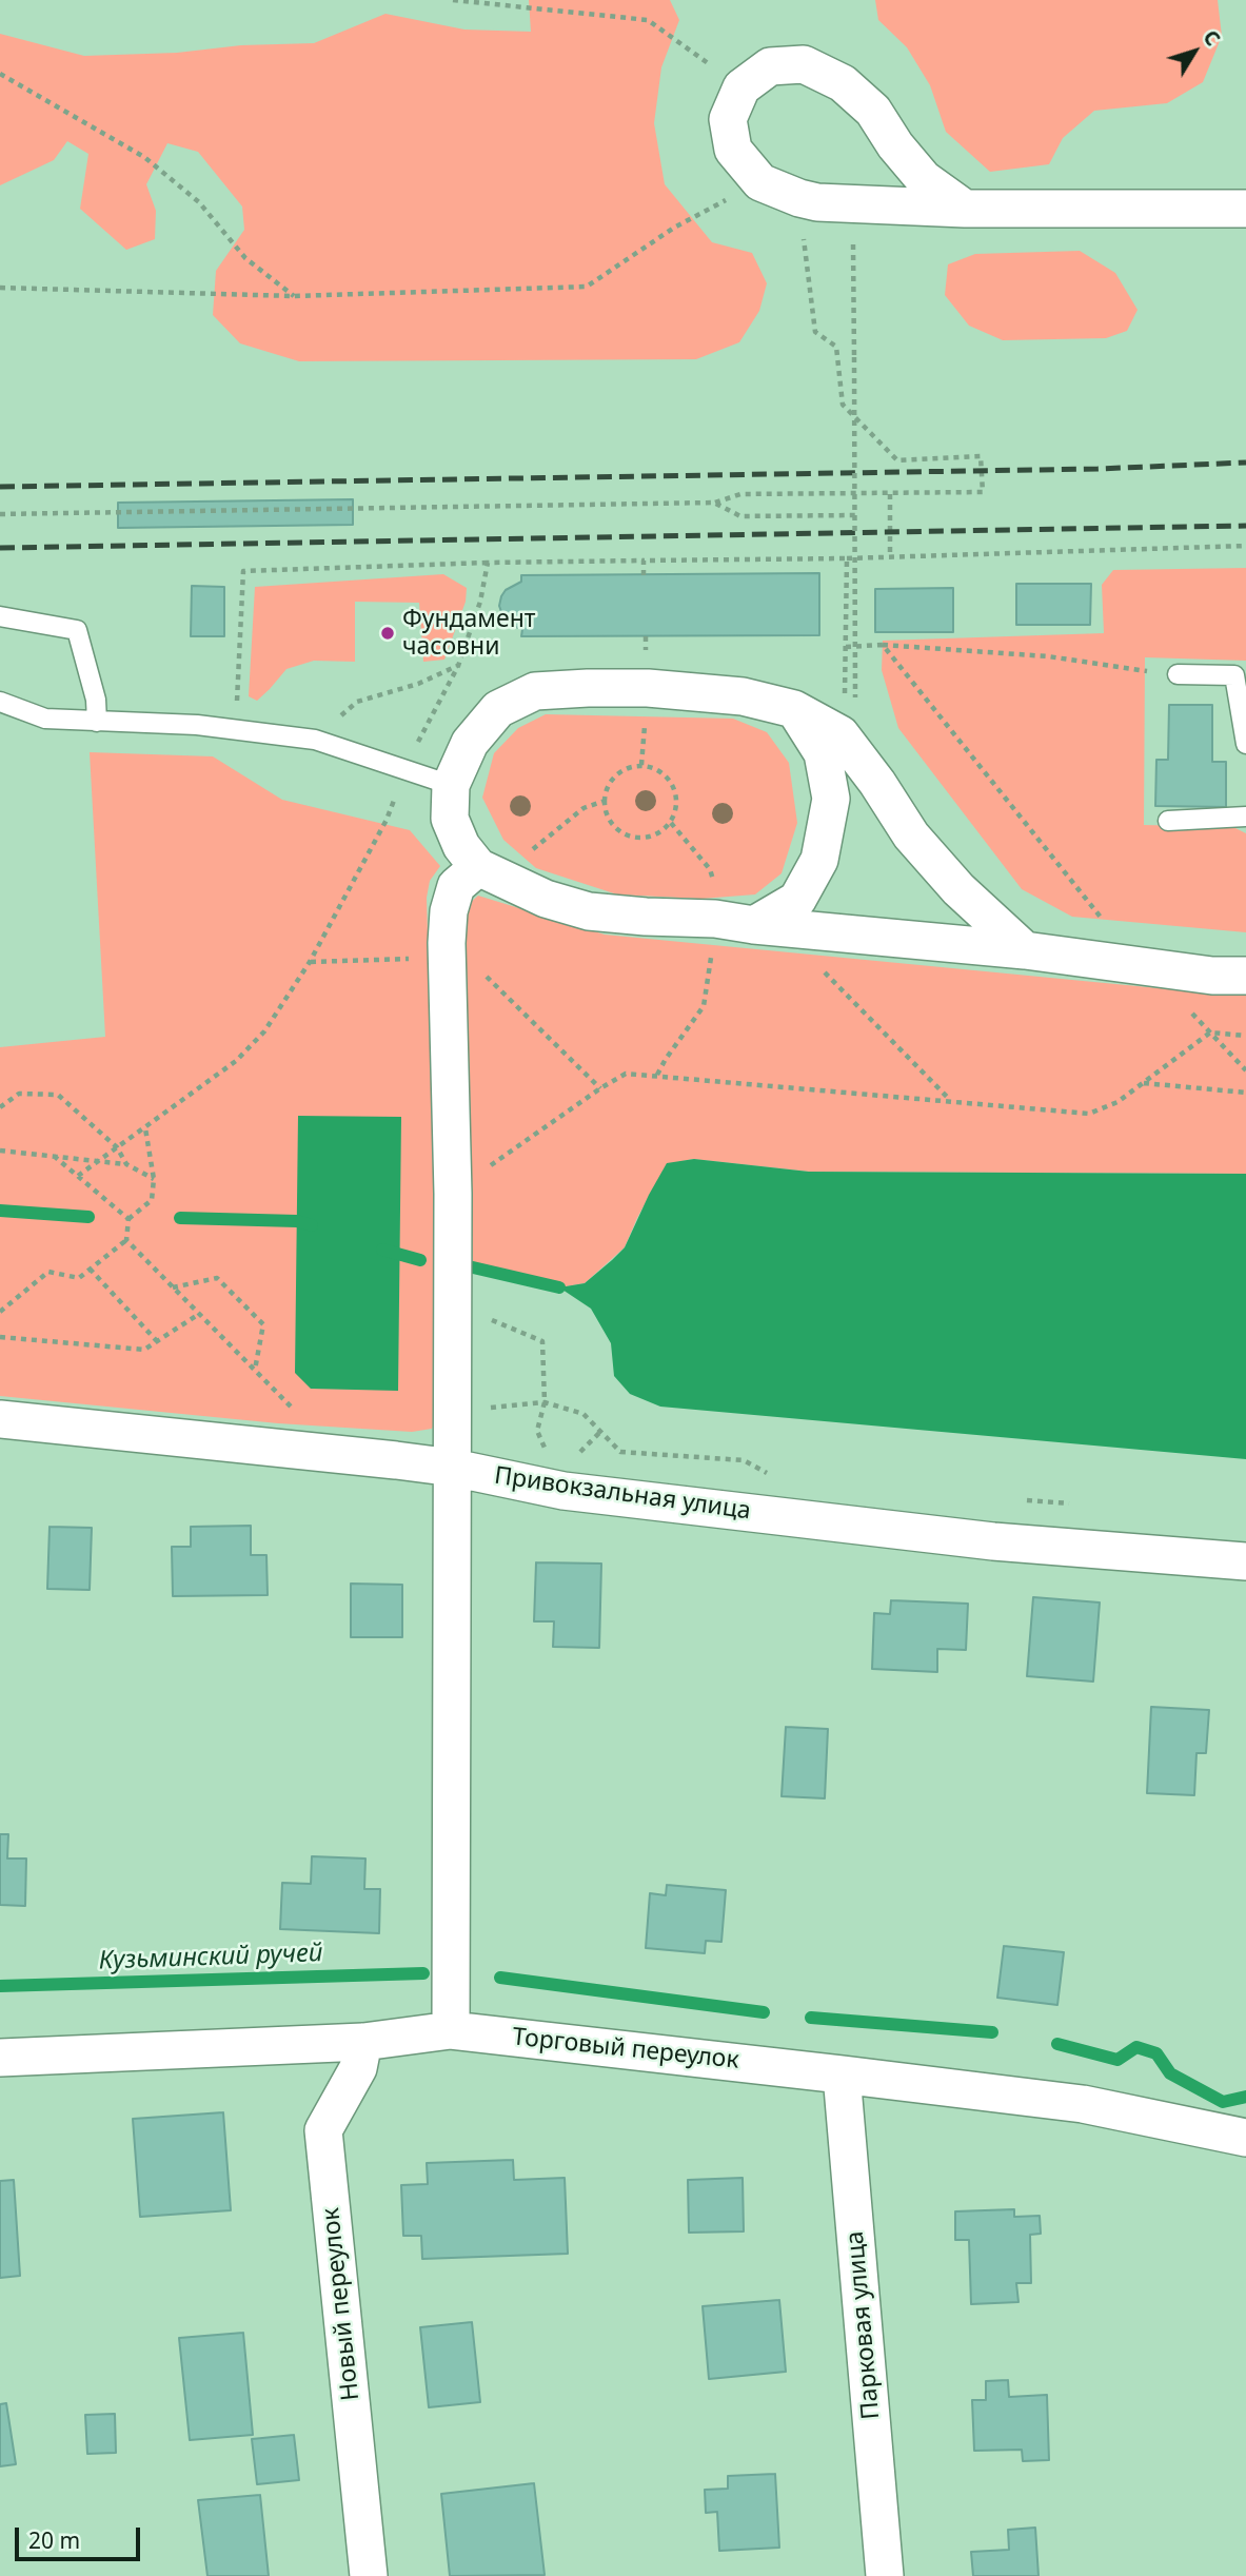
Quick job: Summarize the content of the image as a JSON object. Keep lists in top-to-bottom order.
{
  "streets": {
    "street": [
      "Привокзальная улица",
      "Торговый переулок",
      "Новый переулок",
      "Парковая улица"
    ]
  },
  "crossings": [
    ["Торговый переулок", "Новый переулок"],
    ["Торговый переулок", "Парковая улица"]
  ],
  "water": ["Кузьминский ручей"],
  "places": ["Фундамент часовни"],
  "scale_bar": "20 m",
  "north": "top right"
}
